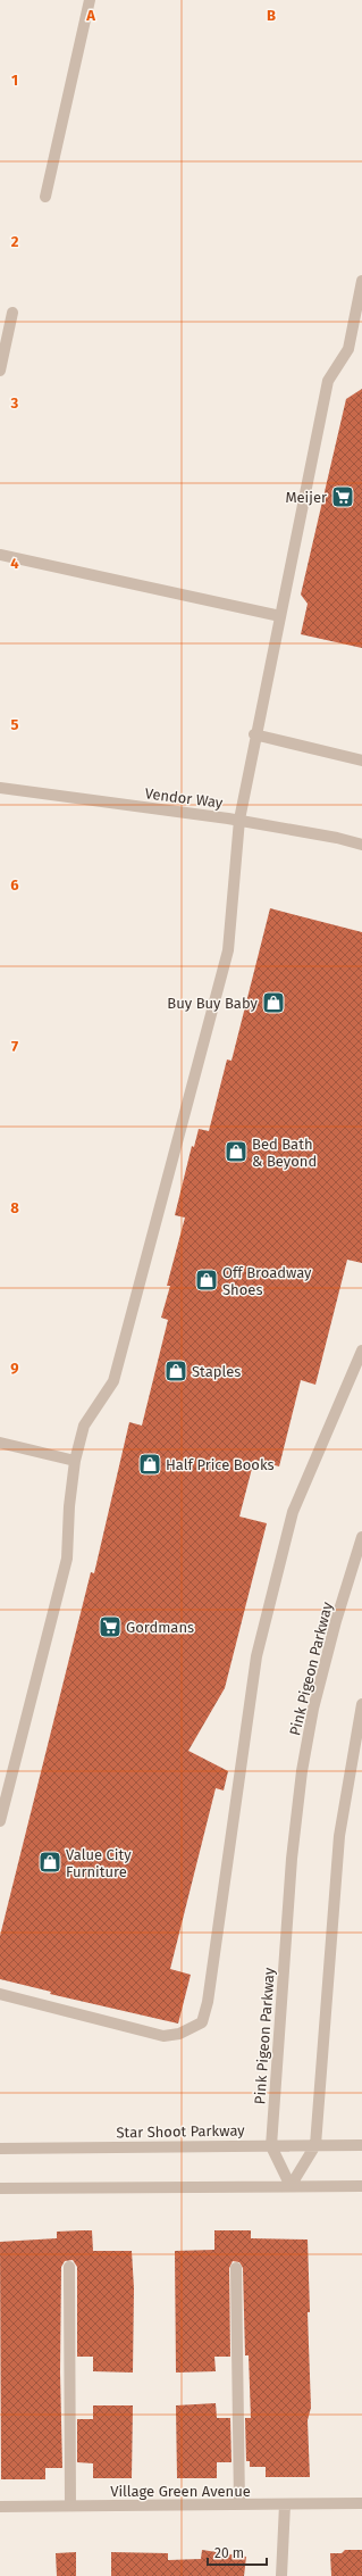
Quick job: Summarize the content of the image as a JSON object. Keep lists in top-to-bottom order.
{
  "streets": {
    "street": [
      "Vendor Way",
      "Pink Pigeon Parkway",
      "Star Shoot Parkway",
      "Village Green Avenue"
    ]
  },
  "crossings": [
    ["Pink Pigeon Parkway", "Star Shoot Parkway"]
  ],
  "places": {
    "supermarket": ["Meijer", "Gordmans"],
    "shop": [
      "Buy Buy Baby",
      "Bed Bath & Beyond",
      "Off Broadway Shoes",
      "Staples",
      "Half Price Books",
      "Value City Furniture"
    ]
  },
  "scale_bar": "20 m",
  "grid": {
    "columns": ["A", "B"],
    "rows": [
      "1",
      "2",
      "3",
      "4",
      "5",
      "6",
      "7",
      "8",
      "9"
    ]
  }
}
